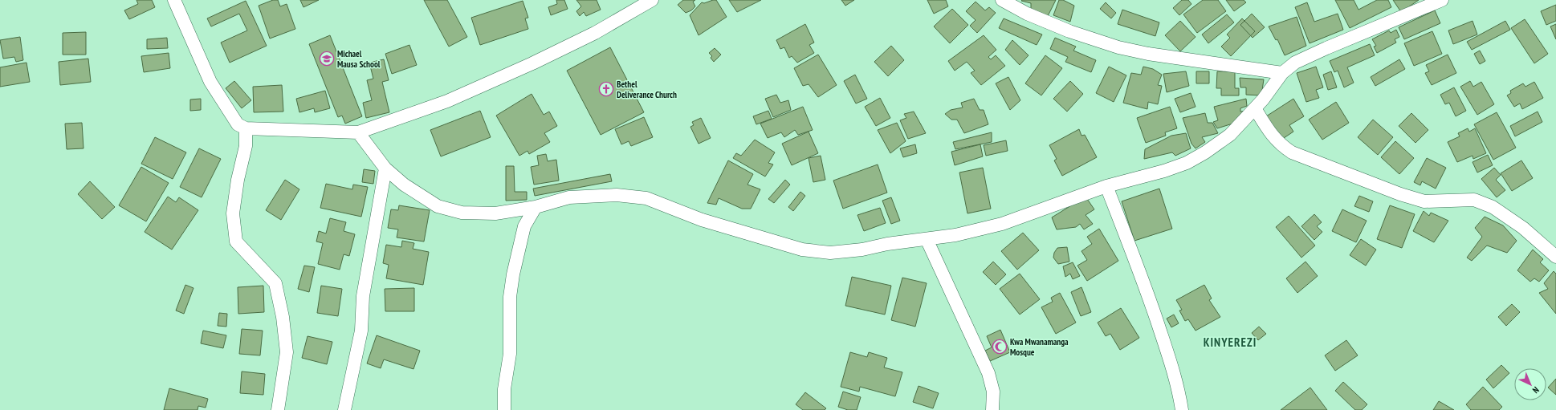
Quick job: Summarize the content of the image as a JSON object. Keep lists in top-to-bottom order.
{
  "districts": ["KINYEREZI"],
  "places": {
    "school or university": ["Michael Mausa School"],
    "church": ["Bethel Deliverance Church"],
    "mosque": ["Kwa Mwanamanga Mosque"]
  },
  "north": "bottom right"
}
